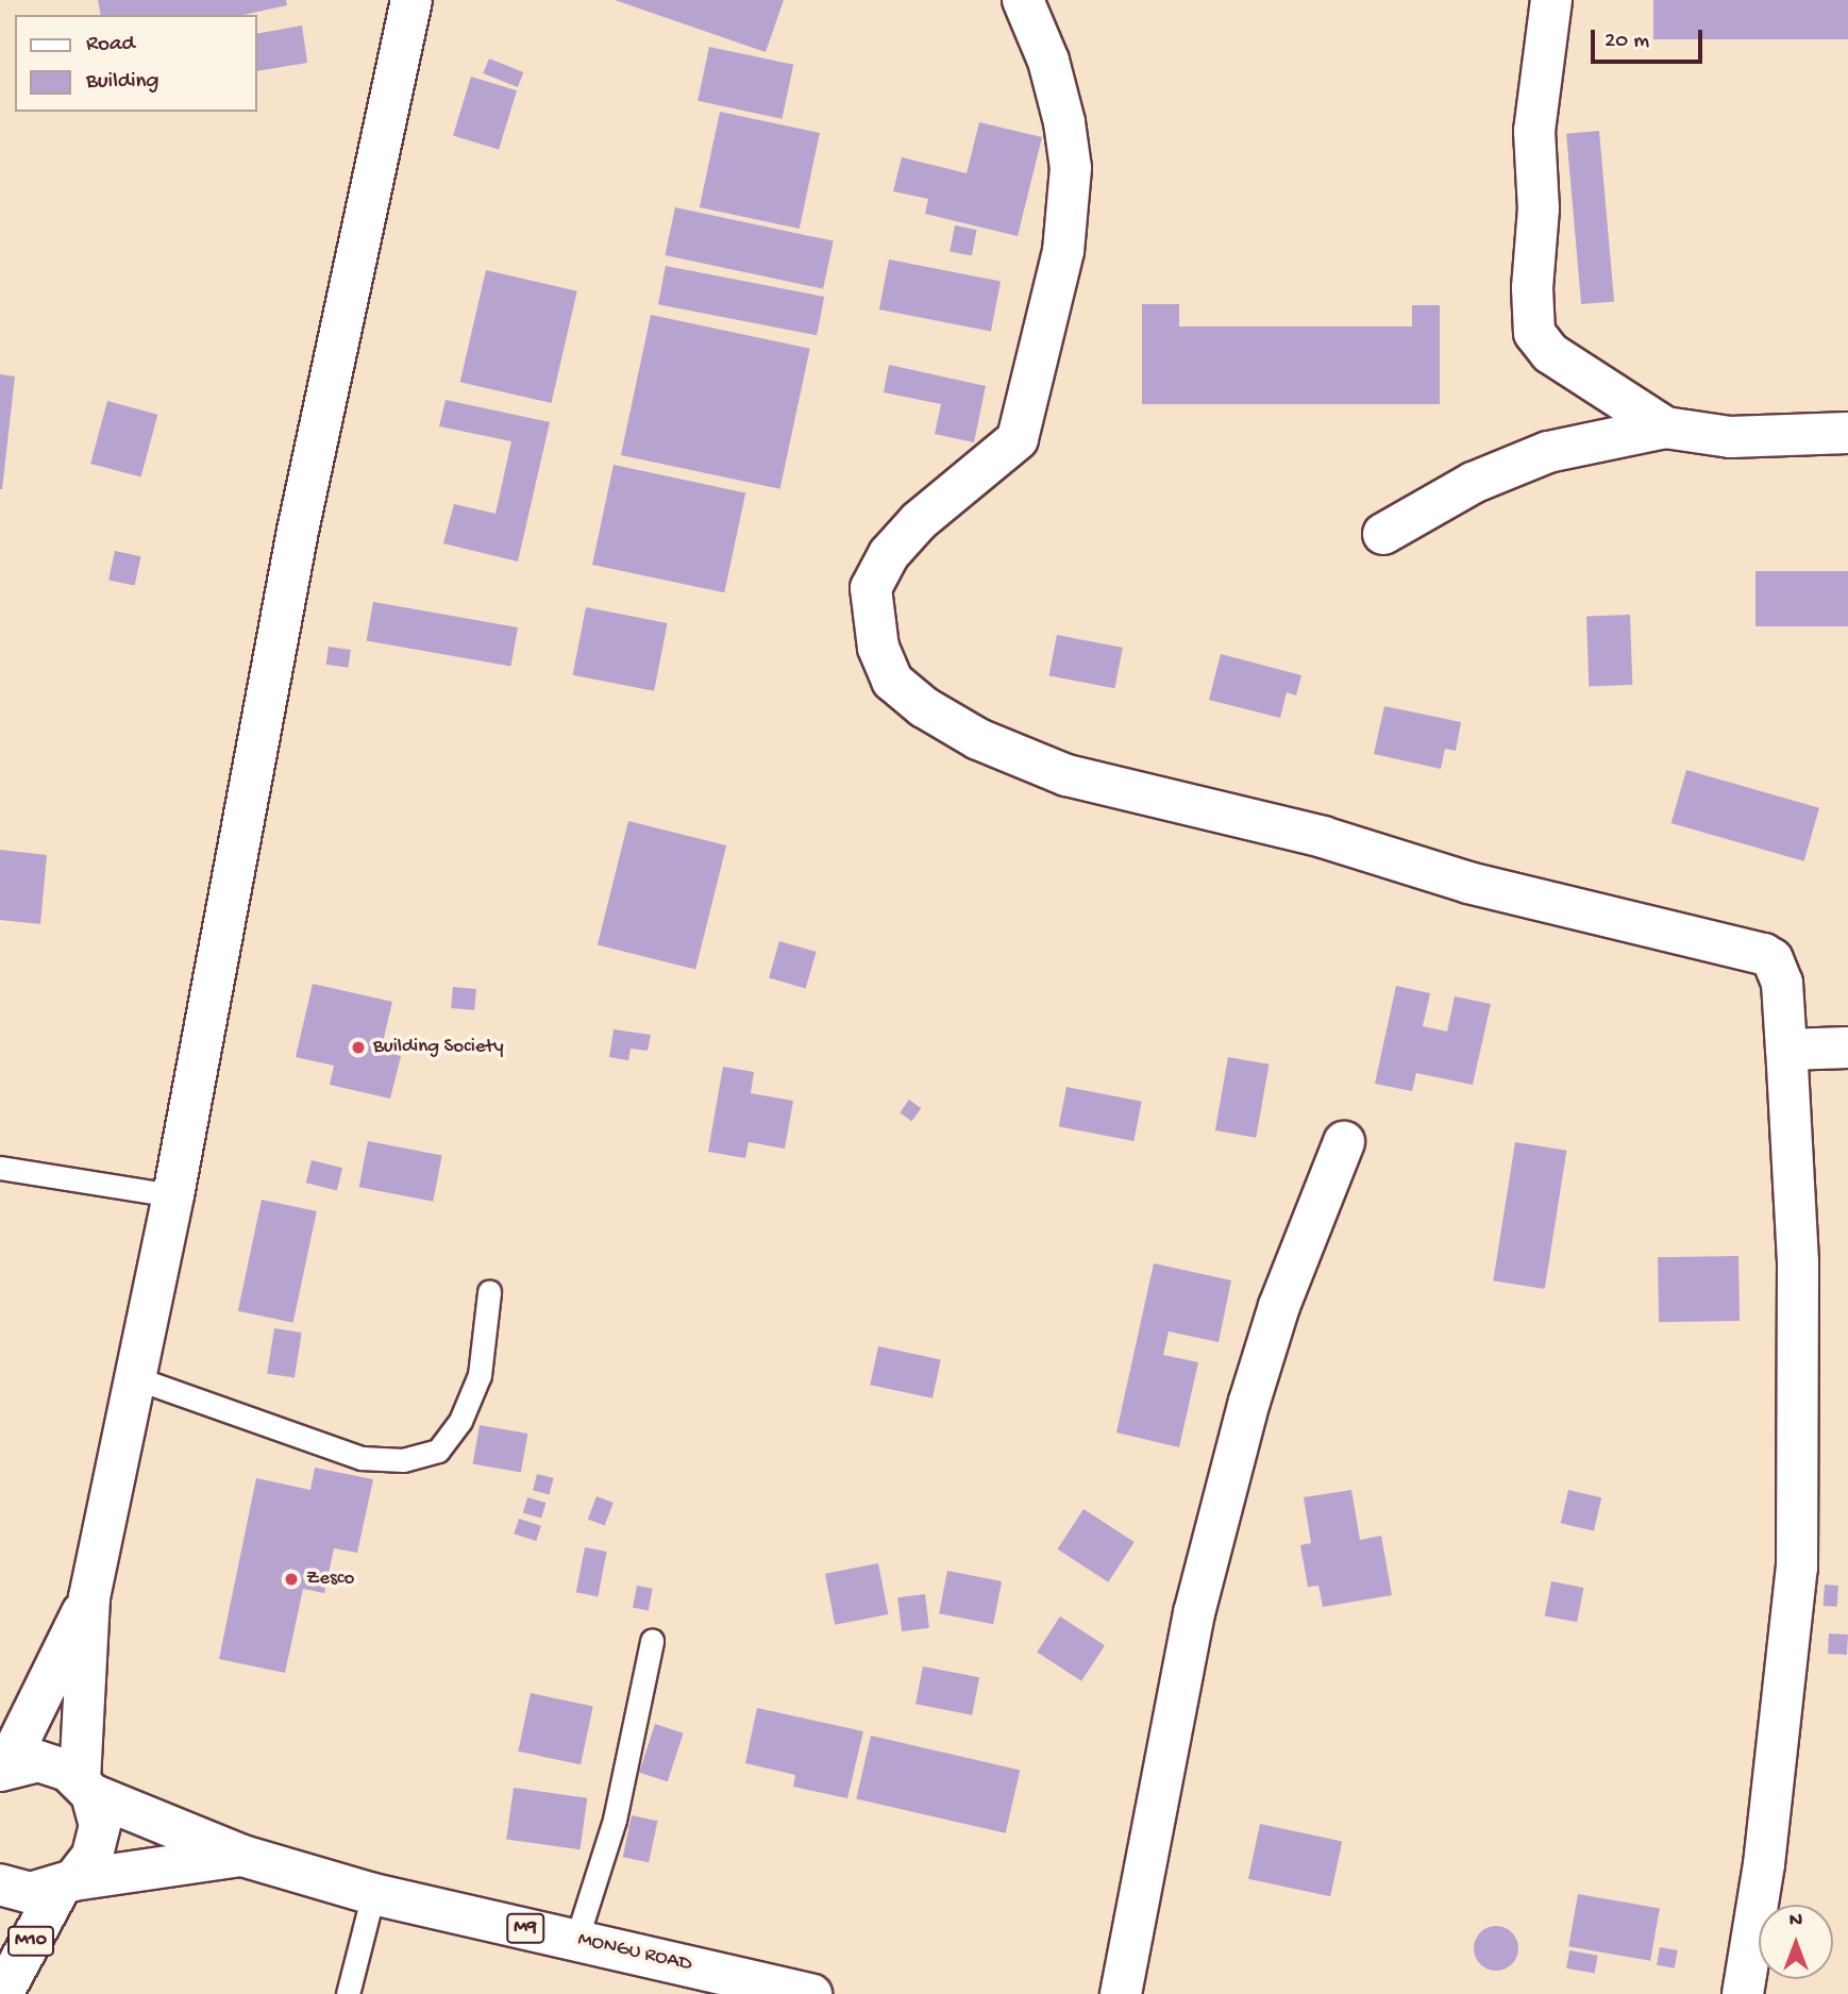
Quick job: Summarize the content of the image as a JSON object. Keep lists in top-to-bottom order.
{
  "streets": {
    "street": ["M9", "M10", "MONGU ROAD"]
  },
  "crossings": [
    ["M10", "MONGU ROAD"]
  ],
  "places": ["Building Society", "Zesco"],
  "legend": ["Road", "Building"],
  "scale_bar": "20 m",
  "north": "top"
}
